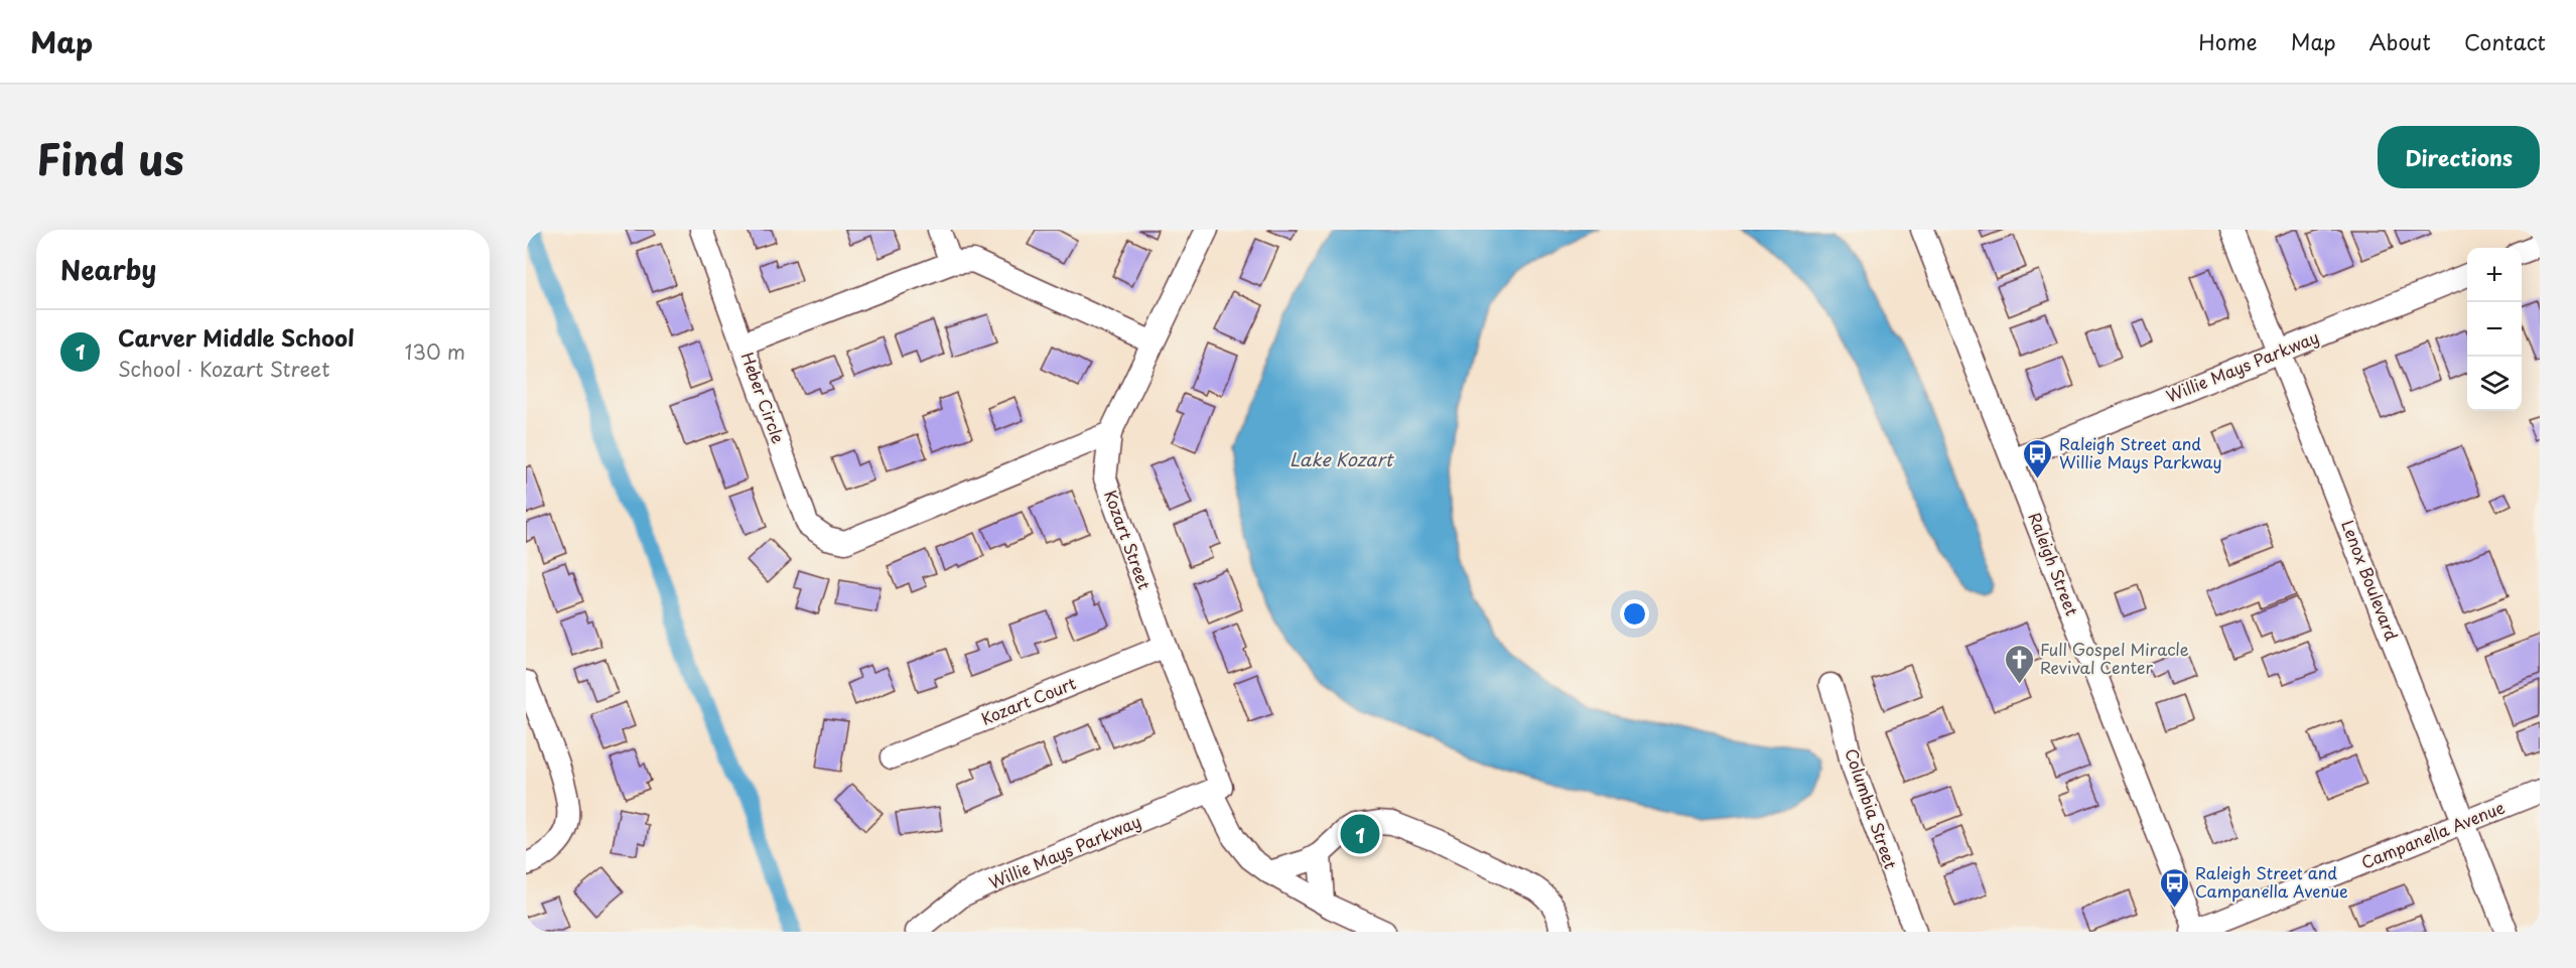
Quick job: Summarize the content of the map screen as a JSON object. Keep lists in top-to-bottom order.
{
  "streets": {
    "street": [
      "Willie Mays Parkway",
      "Heber Circle",
      "Kozart Street",
      "Raleigh Street",
      "Lenox Boulevard",
      "Kozart Court",
      "Columbia Street",
      "Campanella Avenue"
    ]
  },
  "crossings": [
    ["Willie Mays Parkway", "Kozart Street"],
    ["Willie Mays Parkway", "Raleigh Street"],
    ["Willie Mays Parkway", "Lenox Boulevard"],
    ["Heber Circle", "Kozart Street"],
    ["Kozart Street", "Kozart Court"],
    ["Raleigh Street", "Campanella Avenue"],
    ["Lenox Boulevard", "Campanella Avenue"]
  ],
  "water": ["Lake Kozart"],
  "places": {
    "bus stop": ["Raleigh Street and Willie Mays Parkway", "Raleigh Street and Campanella Avenue"],
    "church": ["Full Gospel Miracle Revival Center"]
  },
  "page": {
    "header": "Map",
    "nav": [
      "Home",
      "Map",
      "About",
      "Contact"
    ],
    "title": "Find us",
    "buttons": "Directions",
    "heading": "Nearby",
    "map_buttons": ["+", "−"],
    "list": [
      {
        "mark": "1",
        "name": "Carver Middle School",
        "note": "School · Kozart Street",
        "value": "130 m"
      }
    ],
    "pins": "1"
  }
}
